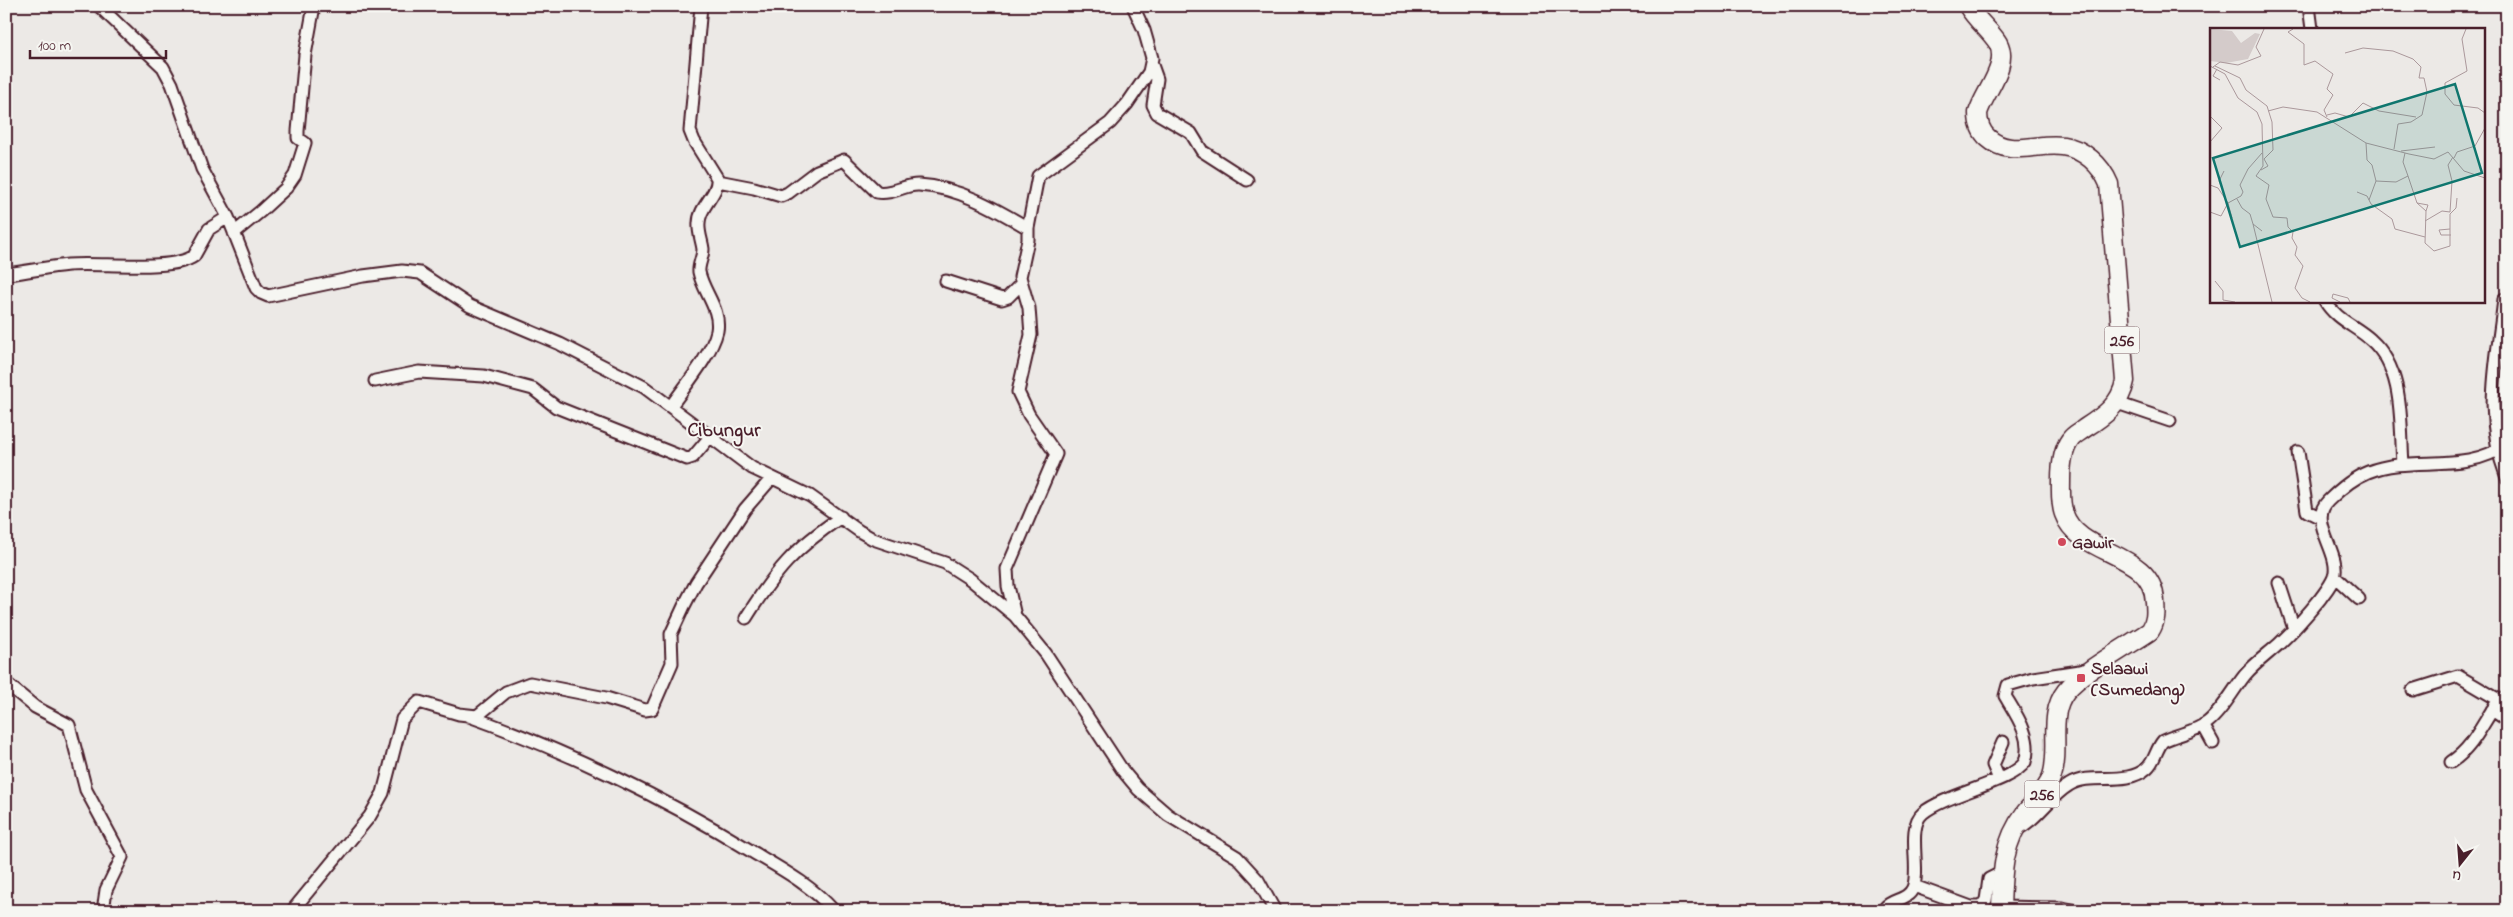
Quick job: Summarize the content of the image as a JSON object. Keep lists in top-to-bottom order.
{
  "streets": {
    "main road": ["256"]
  },
  "districts": ["Cibungur"],
  "places": {
    "other": ["Gawir"],
    "transit": ["Selaawi (Sumedang)"]
  },
  "scale_bar": "100 m",
  "north": "bottom"
}
